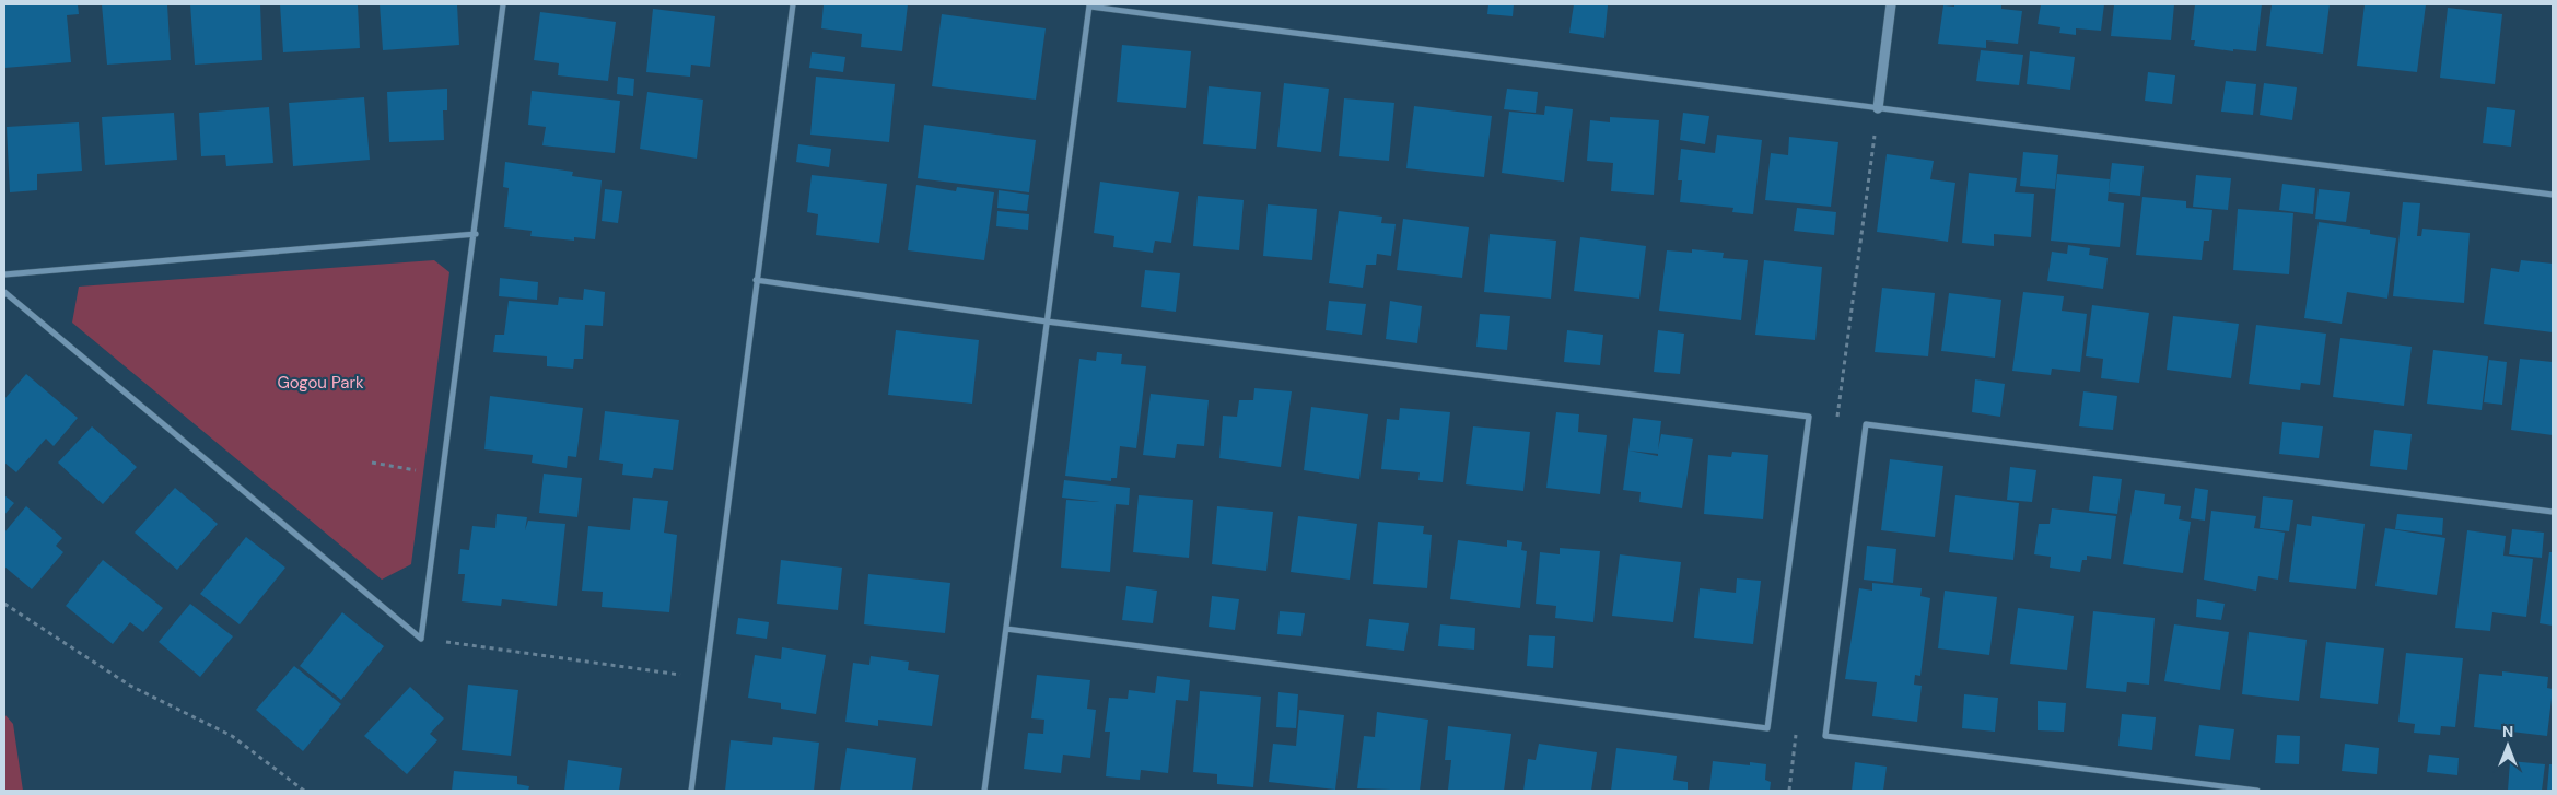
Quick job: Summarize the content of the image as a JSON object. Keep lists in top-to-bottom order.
{
  "parks": ["Gogou Park"],
  "north": "top"
}
